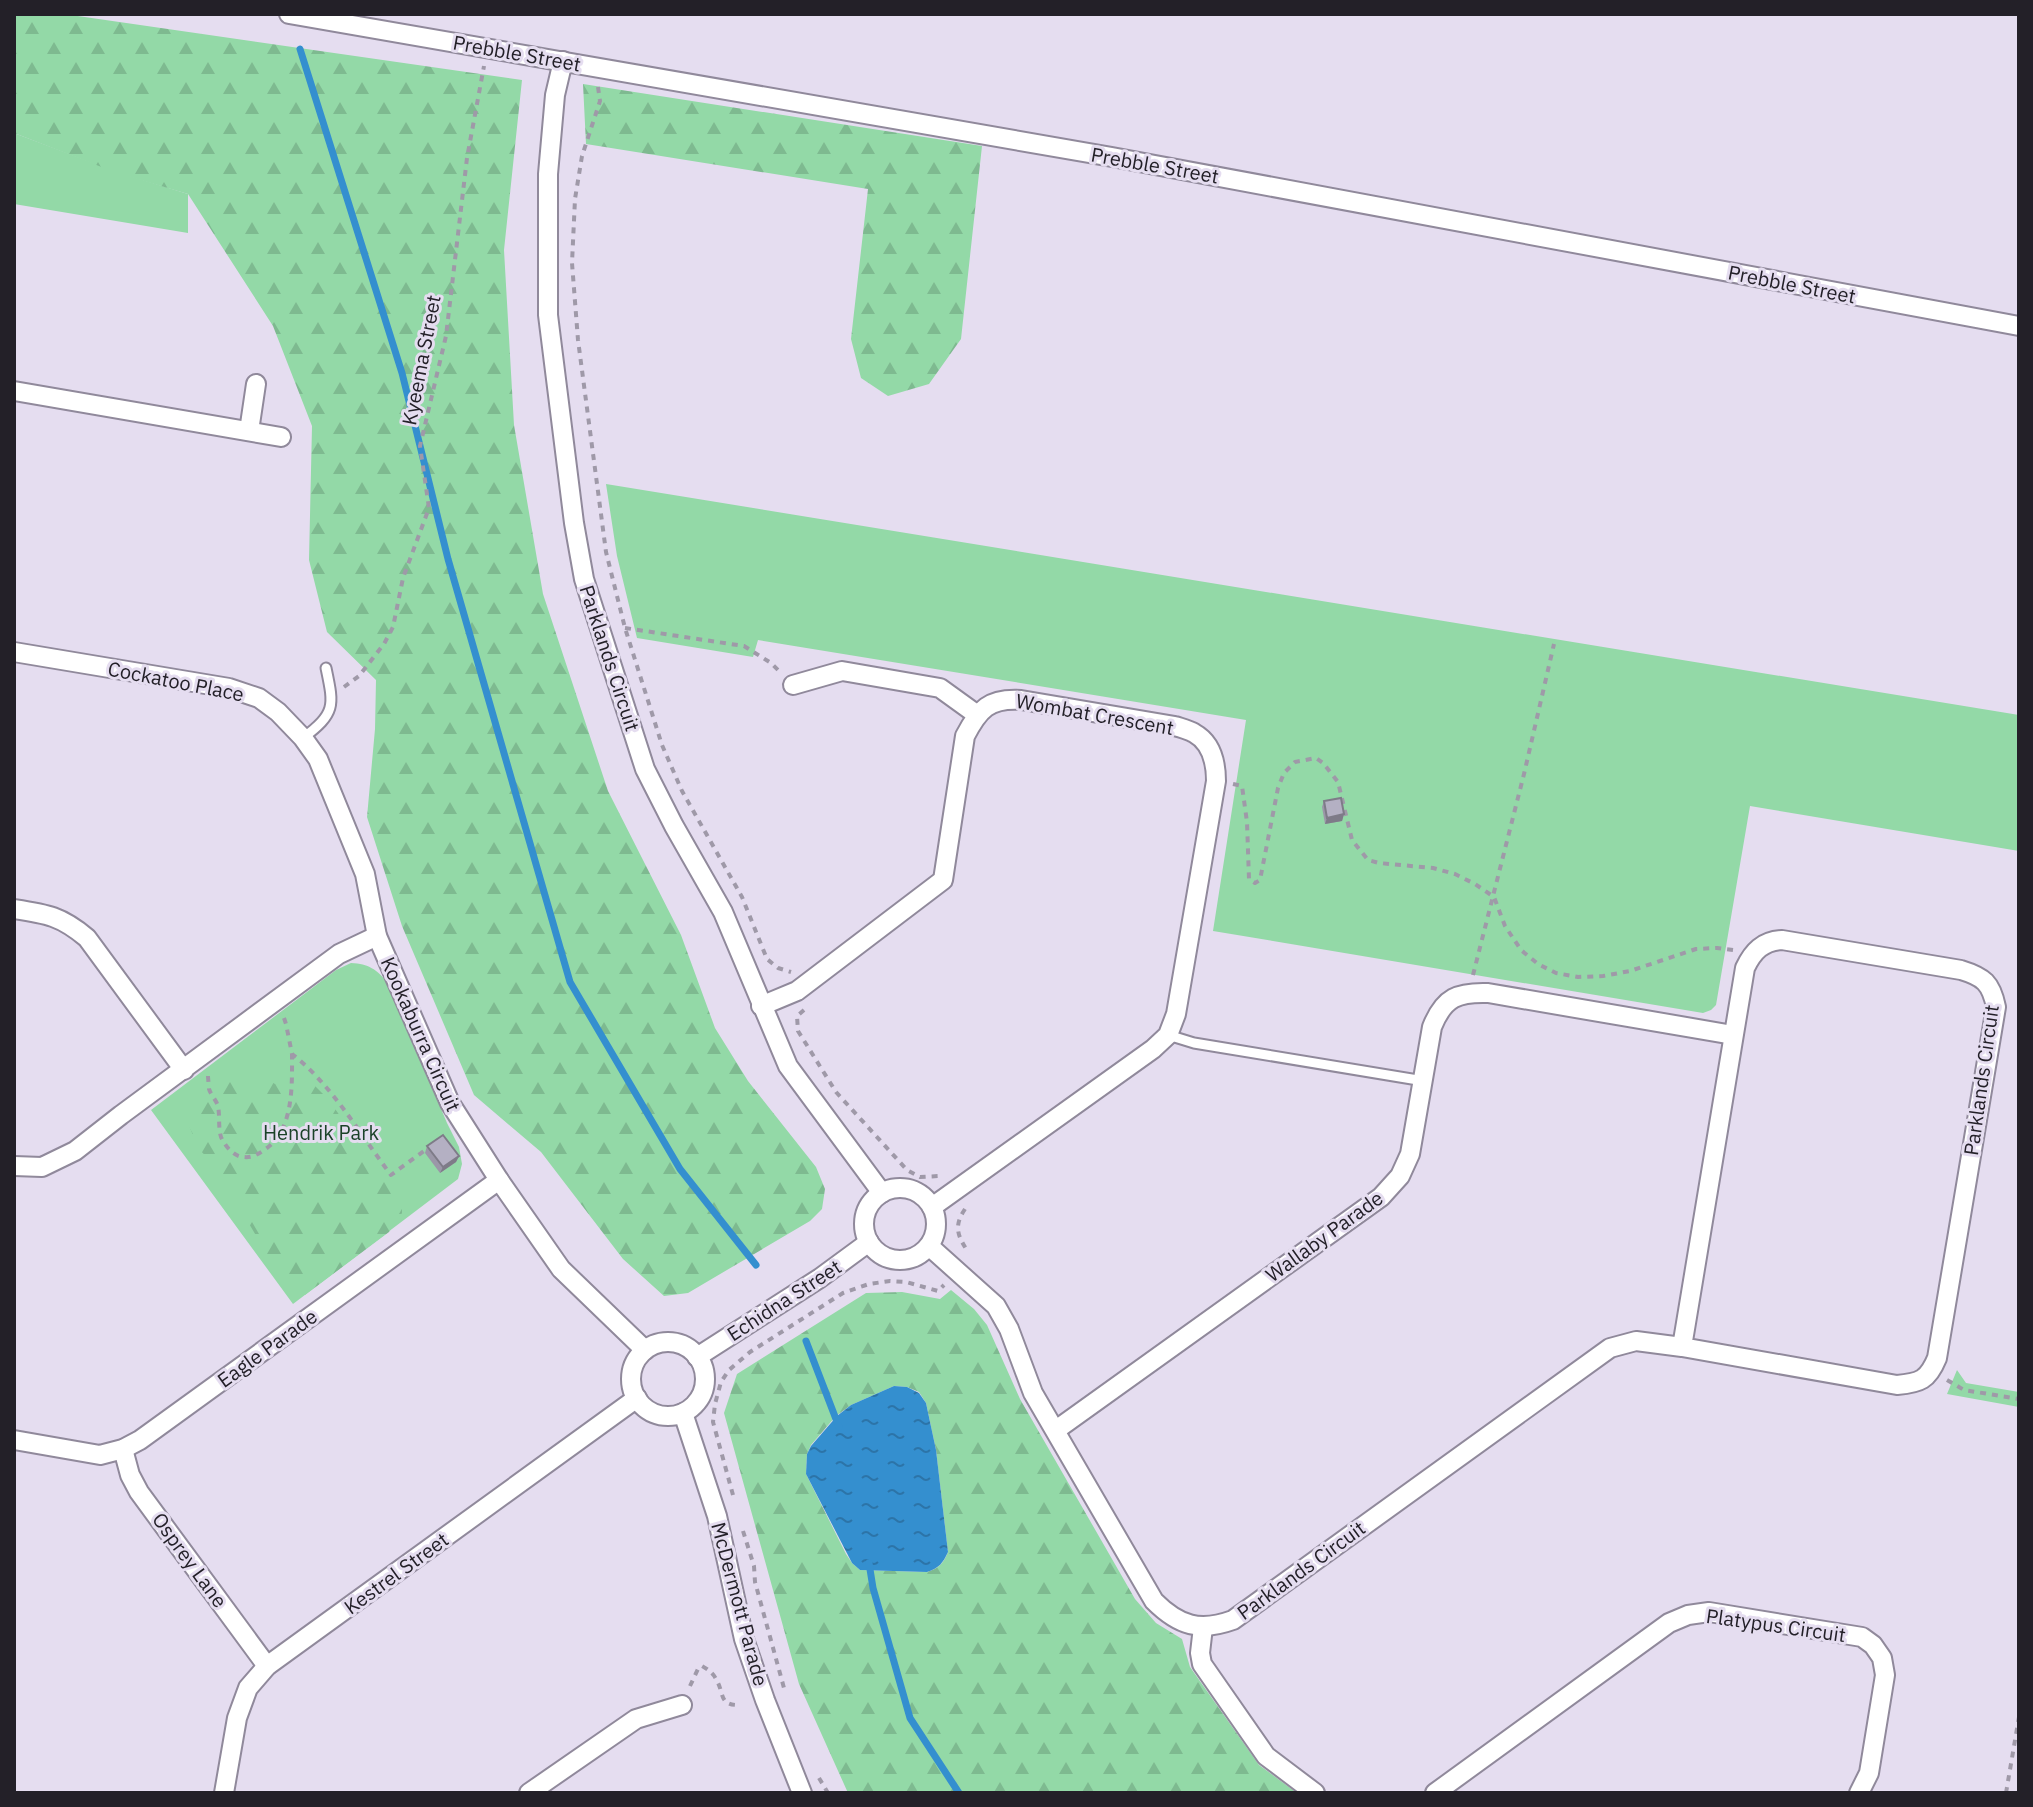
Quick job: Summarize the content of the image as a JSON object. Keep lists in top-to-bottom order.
{
  "streets": {
    "street": [
      "Prebble Street",
      "Parklands Circuit",
      "Cockatoo Place",
      "Wombat Crescent",
      "Kookaburra Circuit",
      "Wallaby Parade",
      "Echidna Street",
      "Eagle Parade",
      "Osprey Lane",
      "Kestrel Street",
      "McDermott Parade",
      "Platypus Circuit"
    ],
    "path": ["Kyeema Street"]
  },
  "crossings": [
    ["Prebble Street", "Kyeema Street"],
    ["Prebble Street", "Parklands Circuit"],
    ["Parklands Circuit", "Echidna Street"],
    ["Cockatoo Place", "Kookaburra Circuit"],
    ["Kookaburra Circuit", "Echidna Street"],
    ["Kookaburra Circuit", "Eagle Parade"],
    ["Kookaburra Circuit", "Kestrel Street"],
    ["Kookaburra Circuit", "McDermott Parade"],
    ["Echidna Street", "Kestrel Street"],
    ["Echidna Street", "McDermott Parade"],
    ["Eagle Parade", "Osprey Lane"],
    ["Osprey Lane", "Kestrel Street"],
    ["Kestrel Street", "McDermott Parade"]
  ],
  "parks": ["Hendrik Park"]
}
